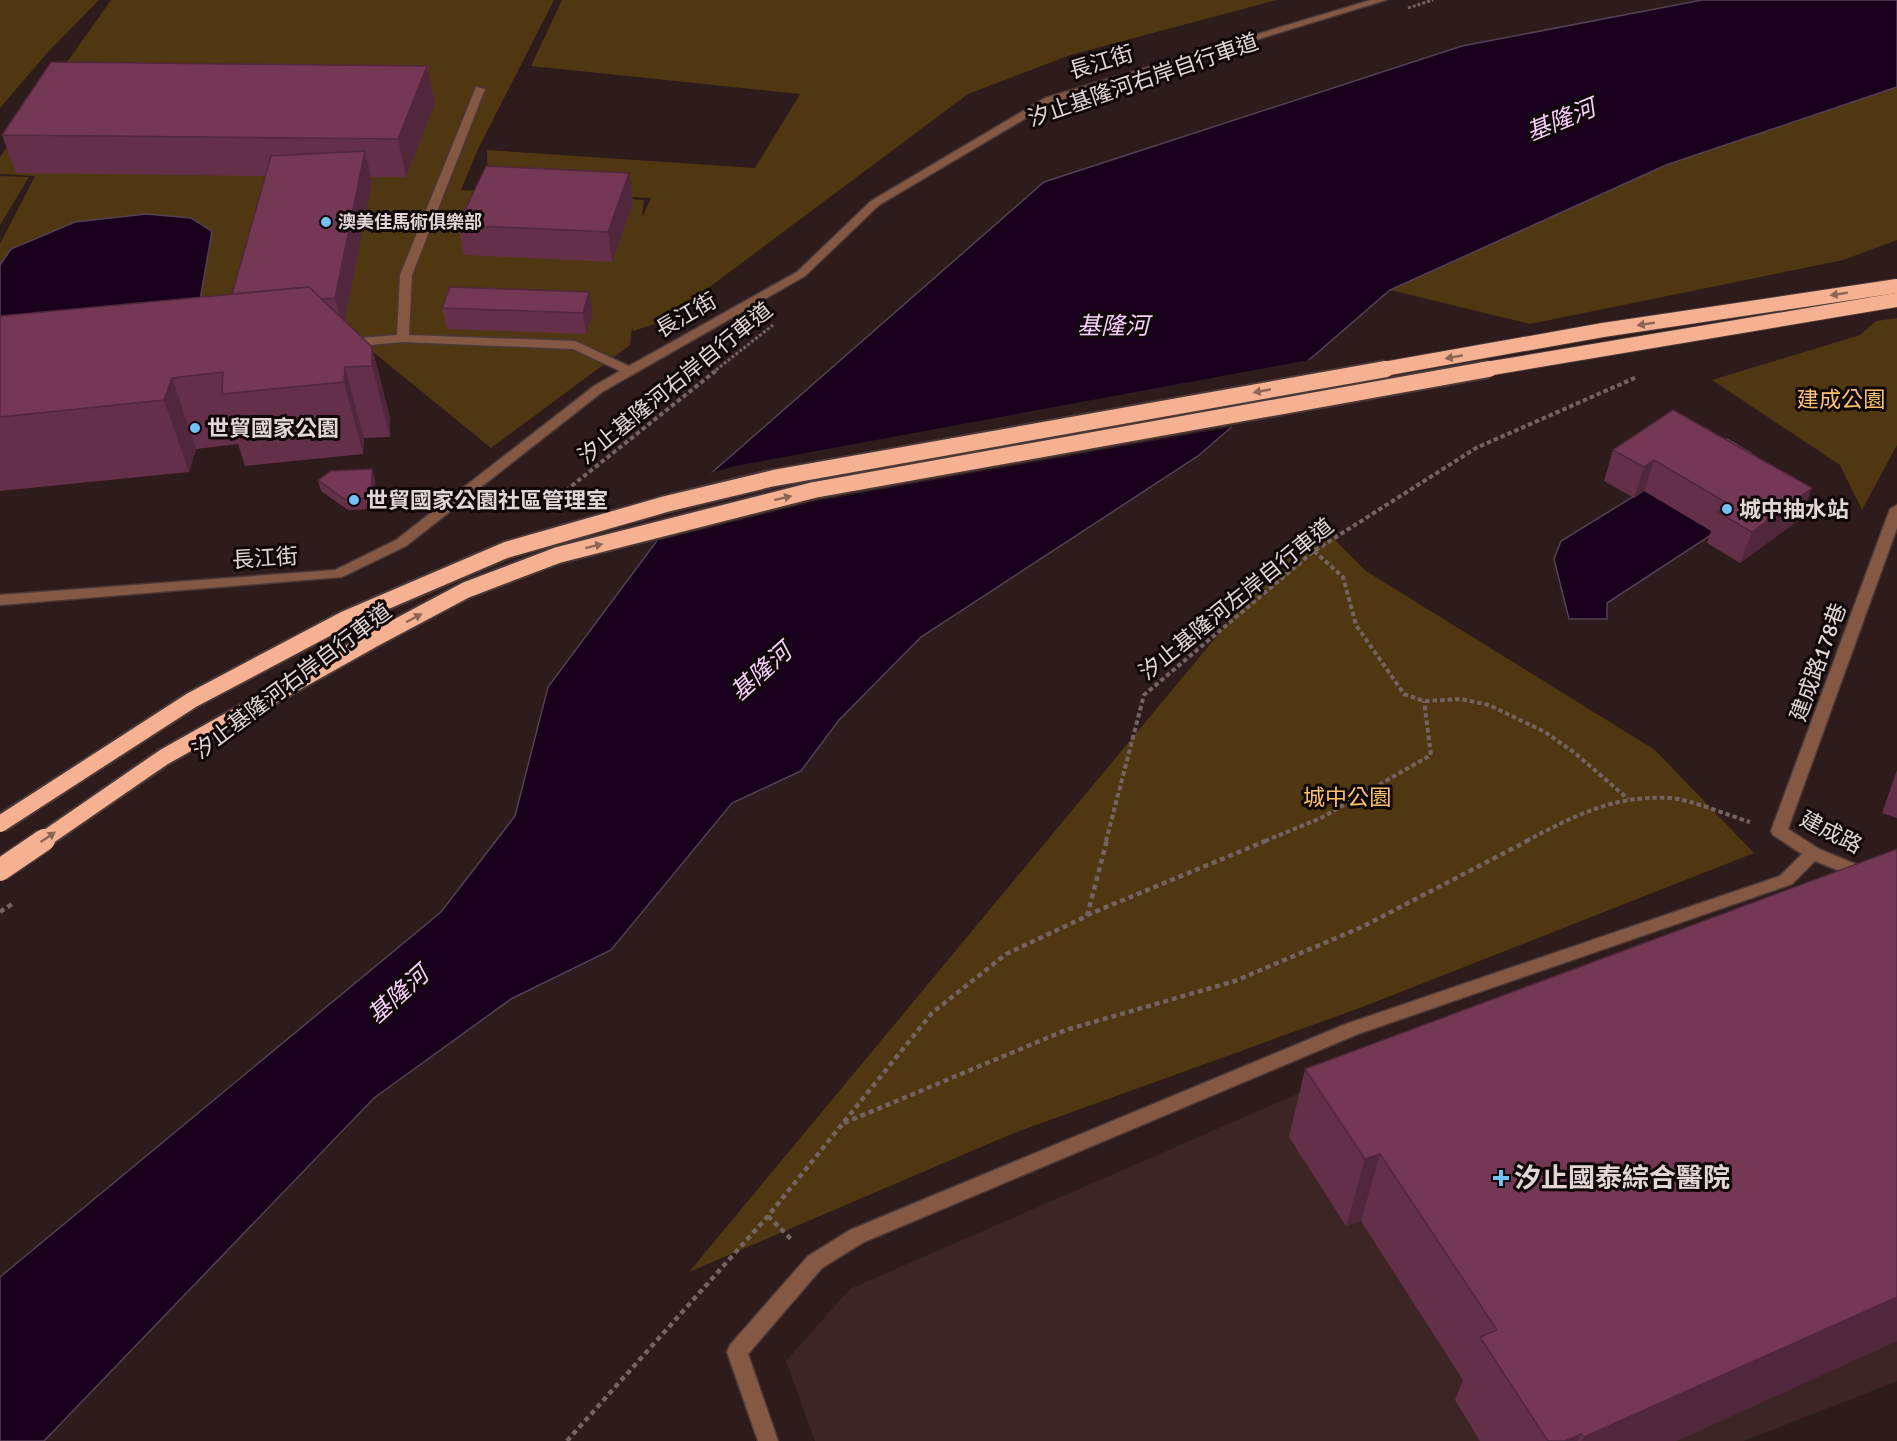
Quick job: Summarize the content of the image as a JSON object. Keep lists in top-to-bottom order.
{
  "streets": {
    "lane": ["長江街", "建成路178巷", "建成路"],
    "path": ["汐止基隆河右岸自行車道", "汐止基隆河左岸自行車道"]
  },
  "crossings": [
    ["建成路178巷", "建成路"]
  ],
  "water": ["基隆河"],
  "parks": ["建成公園", "城中公園"],
  "places": {
    "other": [
      "澳美佳馬術俱樂部",
      "世貿國家公園",
      "世貿國家公園社區管理室",
      "城中抽水站"
    ],
    "health": ["汐止國泰綜合醫院"]
  }
}
